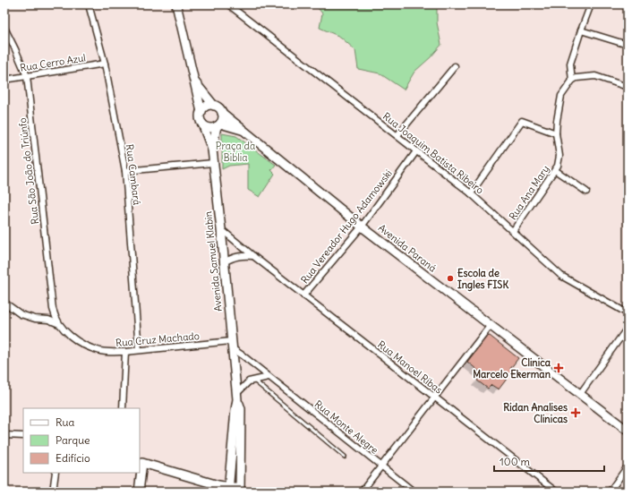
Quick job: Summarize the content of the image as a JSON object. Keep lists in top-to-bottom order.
{
  "streets": {
    "main road": ["Avenida Paraná", "Avenida Samuel Klabin"],
    "street": [
      "Rua Cerro Azul",
      "Rua Joaquim Batista Ribeiro",
      "Rua São João do Triúnfo",
      "Rua Cambará",
      "Rua Ana Mary",
      "Rua Vereador Hugo Adamowski",
      "Rua Cruz Machado",
      "Rua Manoel Ribas",
      "Rua Monte Alegre"
    ]
  },
  "crossings": [
    ["Rua Cerro Azul", "Rua São João do Triúnfo"],
    ["Rua Cerro Azul", "Rua Cambará"],
    ["Rua Joaquim Batista Ribeiro", "Rua Ana Mary"],
    ["Rua Joaquim Batista Ribeiro", "Rua Vereador Hugo Adamowski"],
    ["Rua São João do Triúnfo", "Rua Cruz Machado"],
    ["Rua Cambará", "Rua Cruz Machado"],
    ["Rua Vereador Hugo Adamowski", "Avenida Paraná"],
    ["Rua Vereador Hugo Adamowski", "Rua Manoel Ribas"],
    ["Avenida Paraná", "Avenida Samuel Klabin"],
    ["Avenida Samuel Klabin", "Rua Cruz Machado"],
    ["Avenida Samuel Klabin", "Rua Manoel Ribas"],
    ["Avenida Samuel Klabin", "Rua Monte Alegre"],
    ["Rua Cruz Machado", "Rua Monte Alegre"]
  ],
  "parks": ["Praça da Biblia"],
  "places": {
    "other": ["Escola de Ingles FISK"],
    "health": ["Clinica Marcelo Ekerman", "Ridan Analises Clinicas"]
  },
  "legend": ["Rua", "Parque", "Edifício"],
  "scale_bar": "100 m"
}
